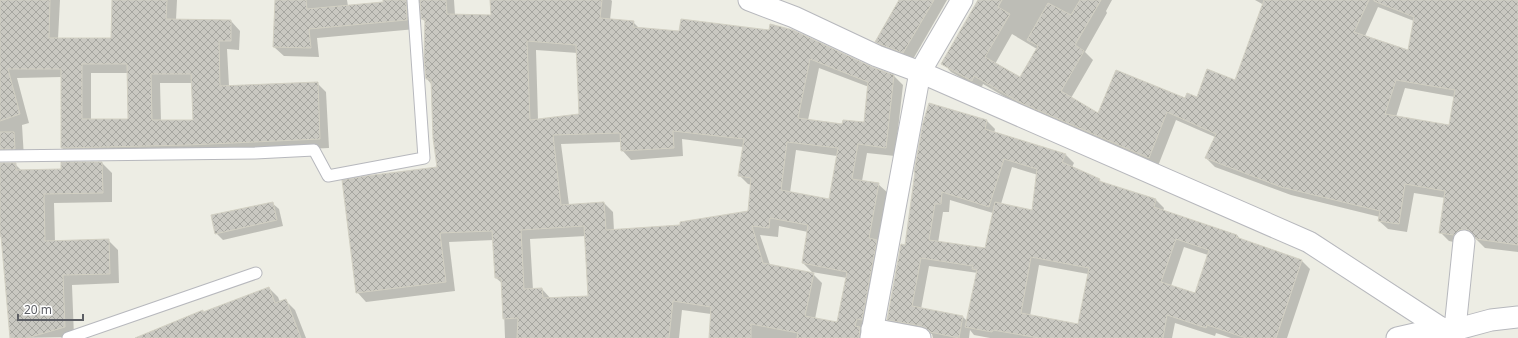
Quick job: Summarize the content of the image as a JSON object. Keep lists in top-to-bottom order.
{
  "scale_bar": "20 m"
}
